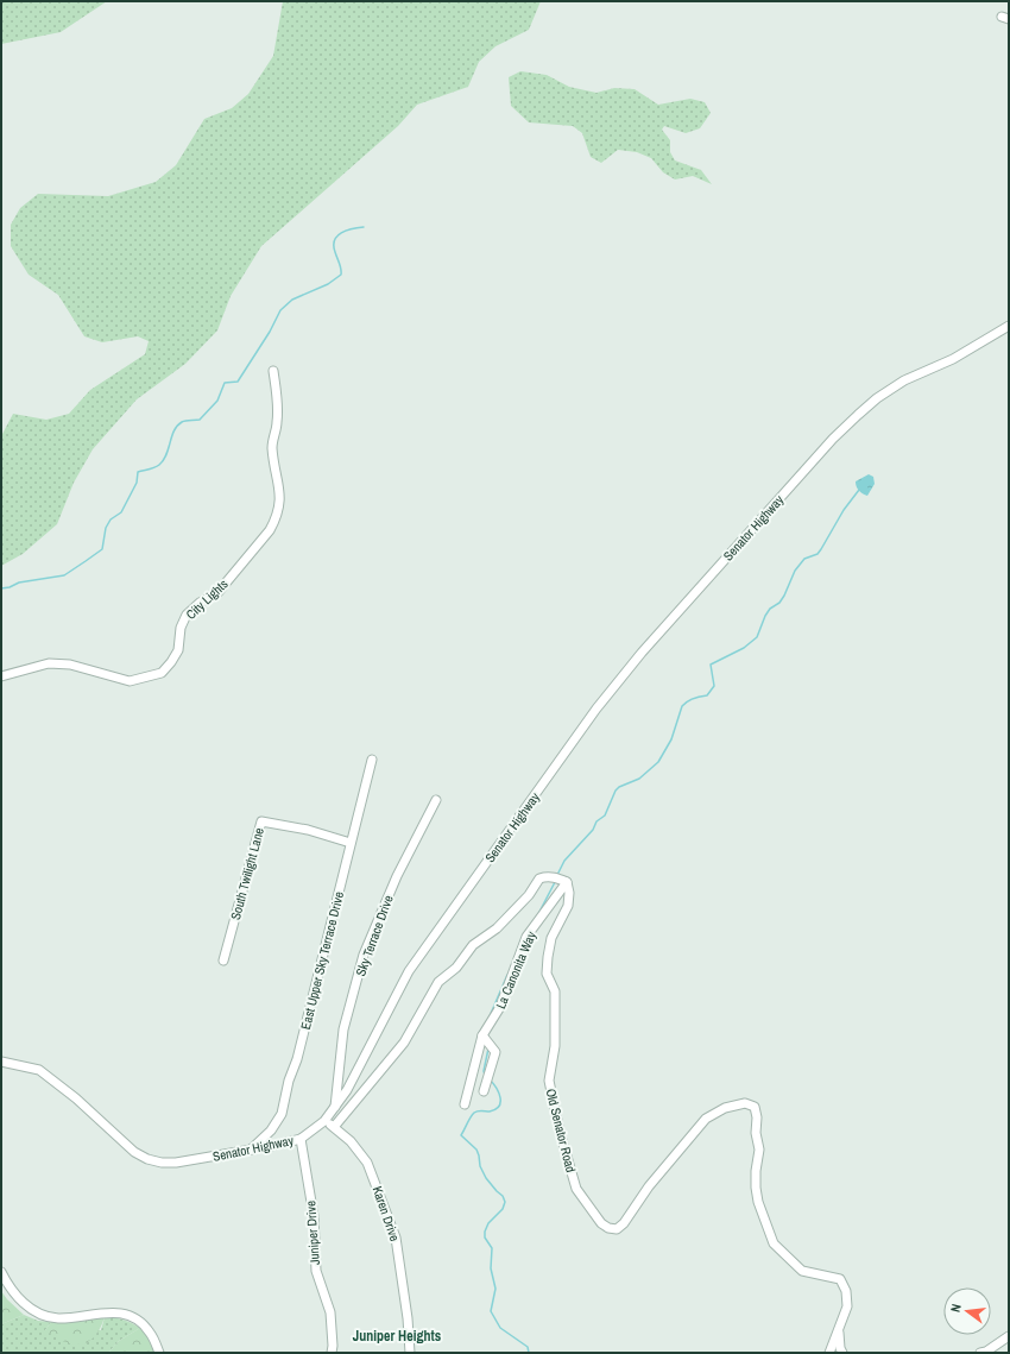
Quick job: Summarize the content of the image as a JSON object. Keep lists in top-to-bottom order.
{
  "streets": {
    "street": [
      "Senator Highway",
      "City Lights",
      "South Twilight Lane",
      "Sky Terrace Drive",
      "East Upper Sky Terrace Drive",
      "La Canonita Way",
      "Old Senator Road",
      "Karen Drive",
      "Juniper Drive"
    ]
  },
  "crossings": [
    ["Senator Highway", "Sky Terrace Drive"],
    ["Senator Highway", "East Upper Sky Terrace Drive"],
    ["Senator Highway", "Karen Drive"],
    ["Senator Highway", "Juniper Drive"],
    ["South Twilight Lane", "East Upper Sky Terrace Drive"],
    ["La Canonita Way", "Old Senator Road"]
  ],
  "districts": ["Juniper Heights"],
  "north": "left"
}
